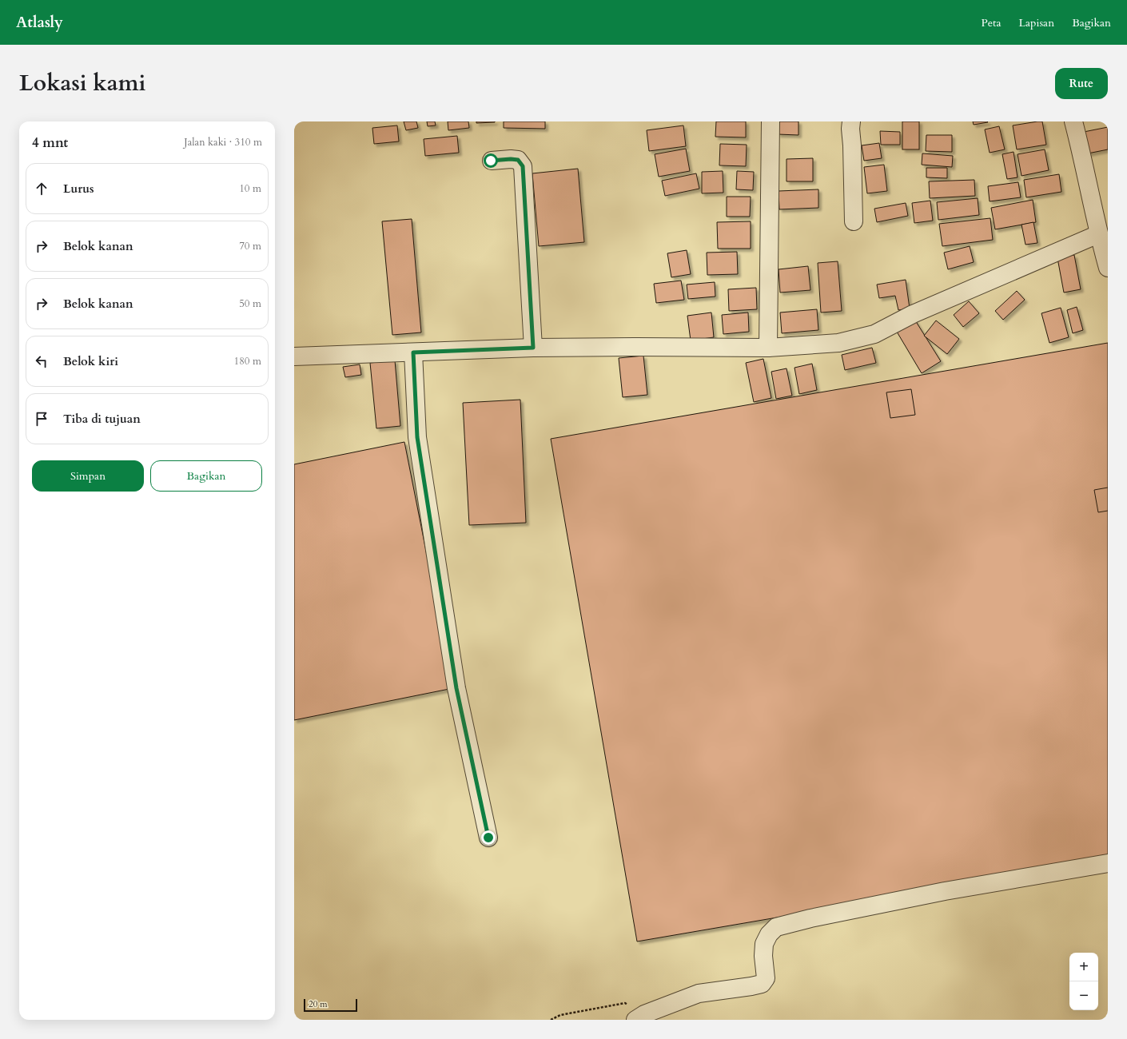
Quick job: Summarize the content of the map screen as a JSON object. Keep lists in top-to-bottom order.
{
  "scale_bar": "20 m",
  "page": {
    "header": "Atlasly",
    "nav": ["Peta", "Lapisan", "Bagikan"],
    "title": "Lokasi kami",
    "buttons": [
      "Rute",
      ["Simpan", "Bagikan"]
    ],
    "heading": ["4 mnt", "Jalan kaki · 310 m"],
    "list": [
      ["Lurus", "10 m"],
      ["Belok kanan", "70 m"],
      ["Belok kanan", "50 m"],
      ["Belok kiri", "180 m"],
      "Tiba di tujuan"
    ],
    "map_buttons": ["+", "−"],
    "scale": "20 m"
  }
}
